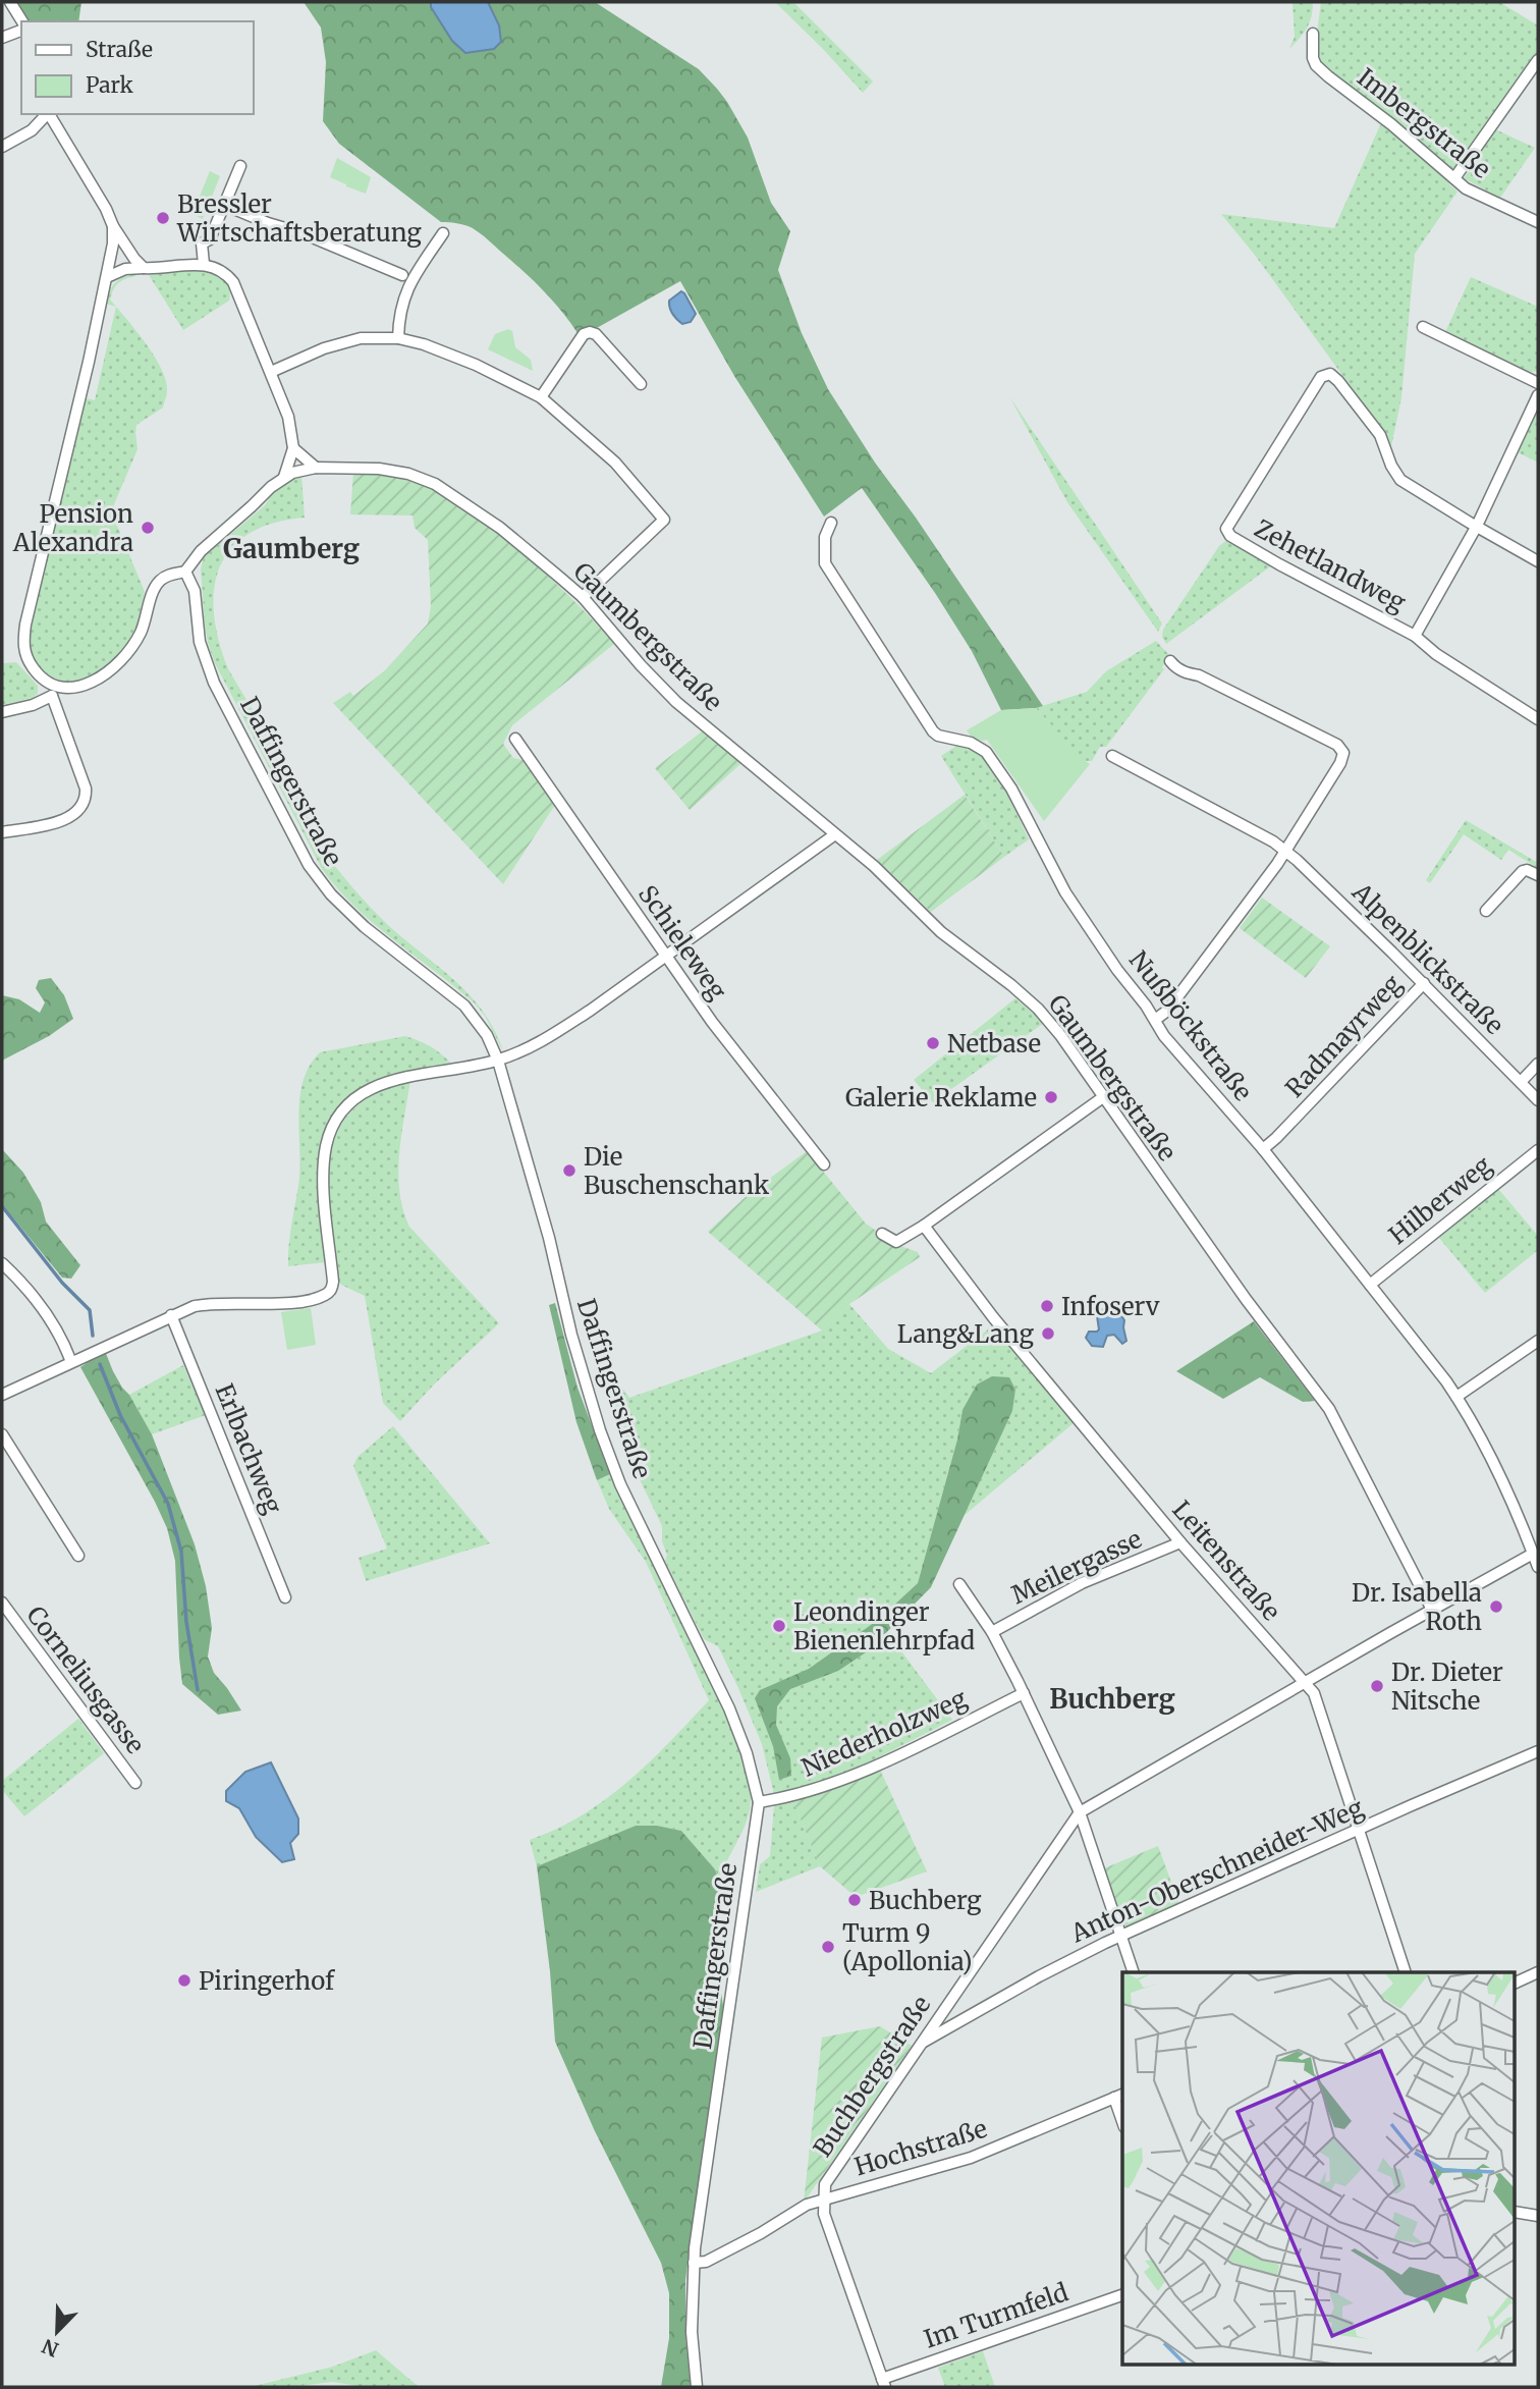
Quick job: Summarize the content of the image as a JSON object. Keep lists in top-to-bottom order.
{
  "streets": {
    "street": [
      "Imbergstraße",
      "Zehetlandweg",
      "Gaumbergstraße",
      "Daffingerstraße",
      "Schieleweg",
      "Alpenblickstraße",
      "Nußböckstraße",
      "Radmayrweg",
      "Hilberweg",
      "Erlbachweg",
      "Leitenstraße",
      "Meilergasse",
      "Corneliusgasse",
      "Niederholzweg",
      "Anton-Oberschneider-Weg",
      "Buchbergstraße",
      "Hochstraße",
      "Im Turmfeld"
    ]
  },
  "crossings": [
    ["Gaumbergstraße", "Daffingerstraße"],
    ["Gaumbergstraße", "Buchbergstraße"],
    ["Daffingerstraße", "Niederholzweg"],
    ["Daffingerstraße", "Hochstraße"],
    ["Alpenblickstraße", "Radmayrweg"],
    ["Nußböckstraße", "Radmayrweg"],
    ["Nußböckstraße", "Hilberweg"],
    ["Nußböckstraße", "Buchbergstraße"],
    ["Leitenstraße", "Meilergasse"],
    ["Leitenstraße", "Anton-Oberschneider-Weg"],
    ["Leitenstraße", "Buchbergstraße"],
    ["Anton-Oberschneider-Weg", "Buchbergstraße"],
    ["Buchbergstraße", "Hochstraße"],
    ["Buchbergstraße", "Im Turmfeld"],
    ["Hochstraße", "Im Turmfeld"]
  ],
  "districts": ["Gaumberg", "Buchberg"],
  "places": [
    "Bressler Wirtschaftsberatung",
    "Pension Alexandra",
    "Netbase",
    "Galerie Reklame",
    "Die Buschenschank",
    "Infoserv",
    "Lang&Lang",
    "Dr. Isabella Roth",
    "Leondinger Bienenlehrpfad",
    "Dr. Dieter Nitsche",
    "Buchberg",
    "Turm 9 (Apollonia)",
    "Piringerhof"
  ],
  "legend": ["Straße", "Park"],
  "north": "bottom left"
}
